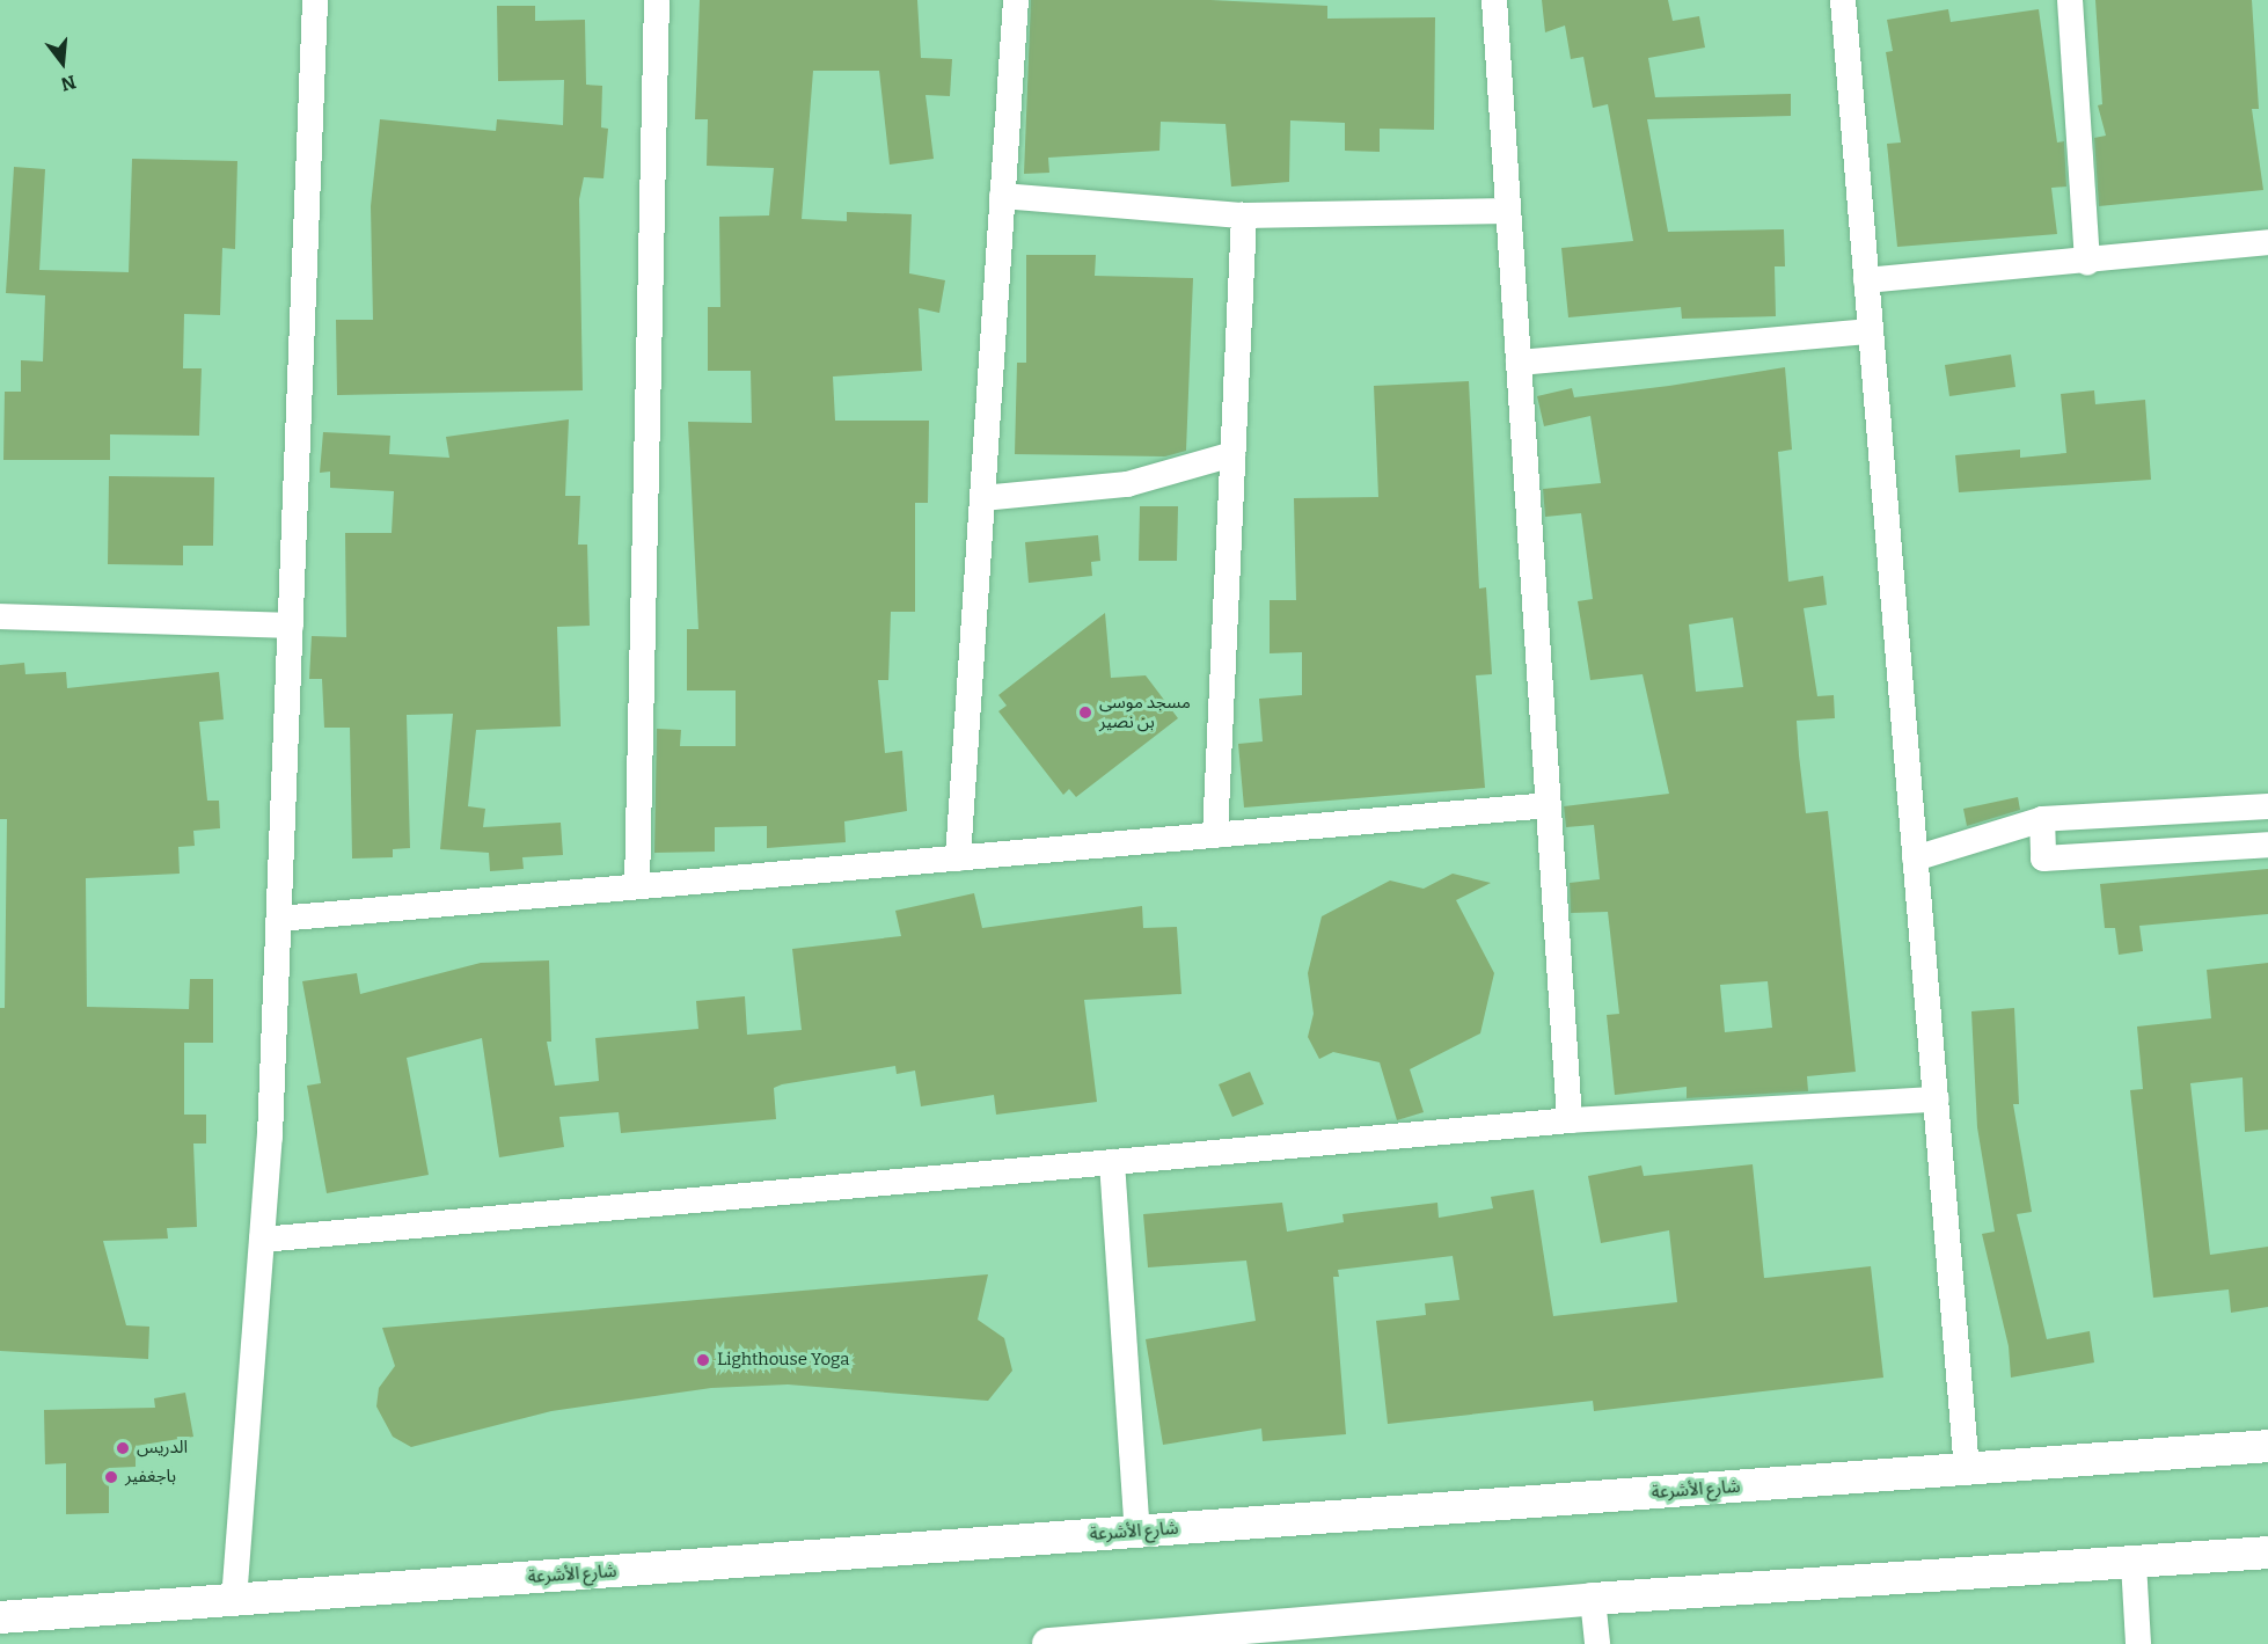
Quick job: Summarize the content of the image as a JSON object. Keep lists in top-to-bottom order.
{
  "streets": {
    "street": ["شارع الأشرعة"]
  },
  "places": [
    "مسجد موسى بن نصير",
    "Lighthouse Yoga",
    "الدريس",
    "باجغفير"
  ],
  "north": "bottom"
}
